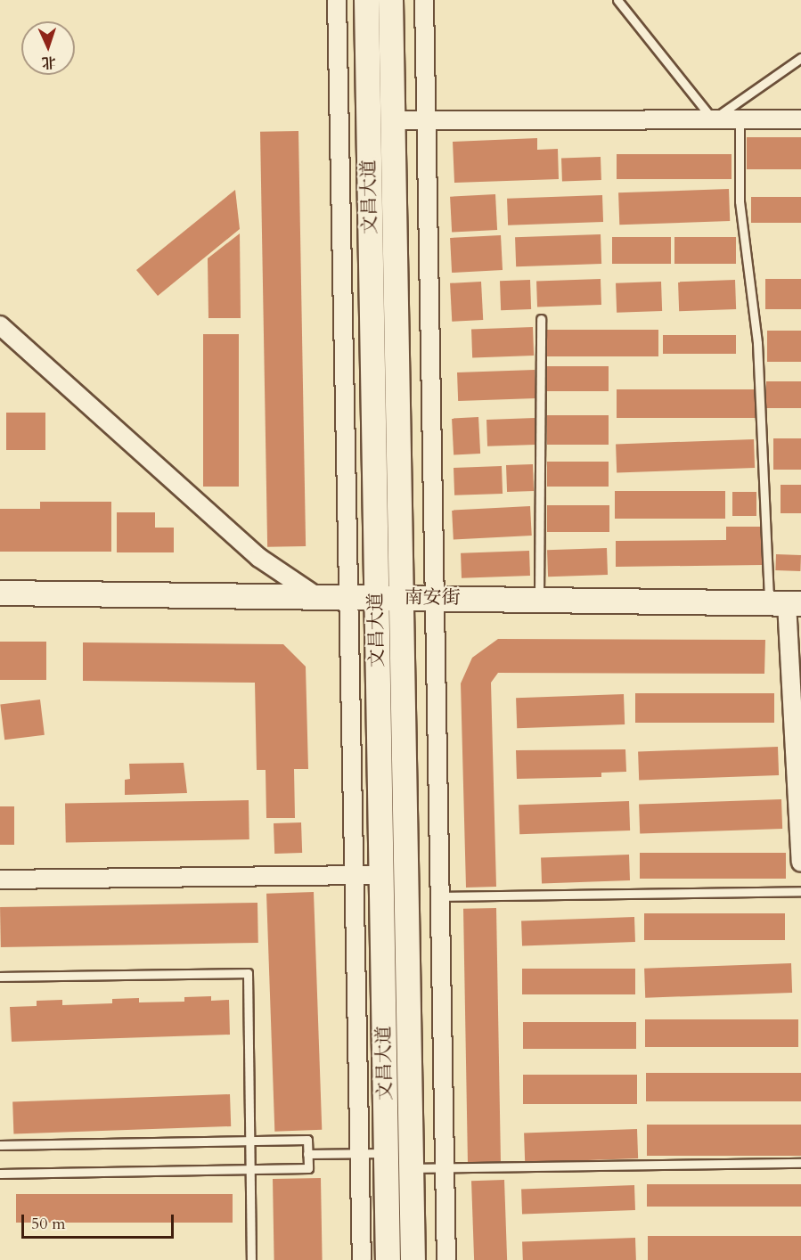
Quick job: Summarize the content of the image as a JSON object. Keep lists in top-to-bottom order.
{
  "streets": {
    "main road": ["文昌大道", "南安街"]
  },
  "crossings": [
    ["文昌大道", "南安街"]
  ],
  "scale_bar": "50 m",
  "north": "bottom"
}
